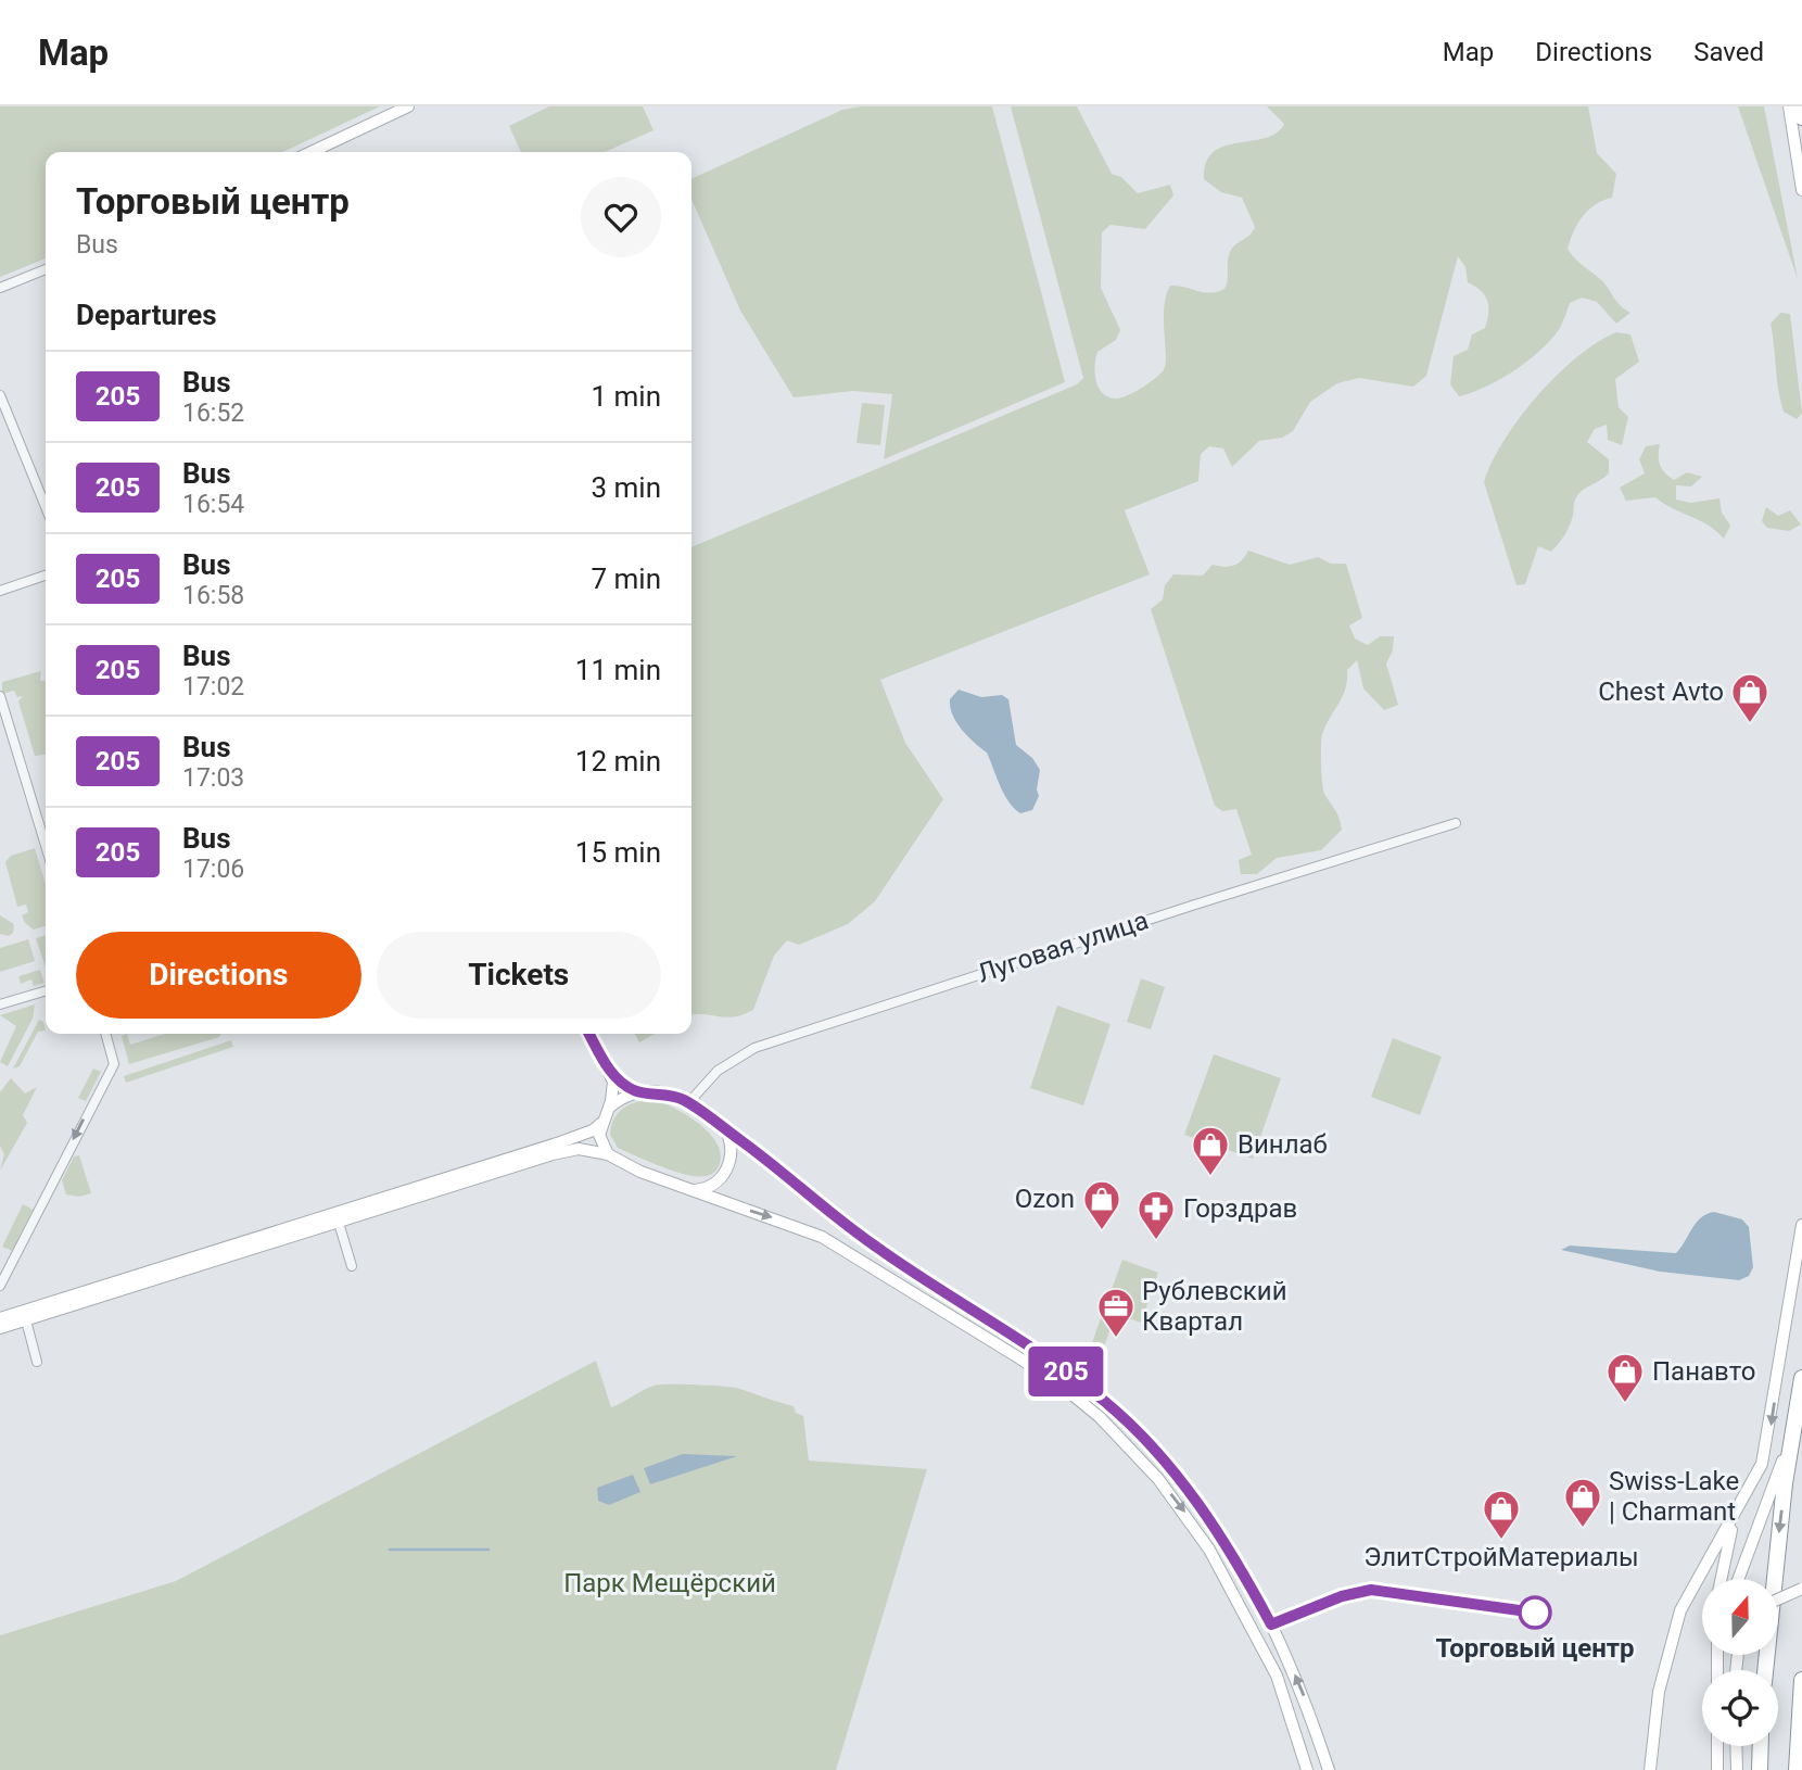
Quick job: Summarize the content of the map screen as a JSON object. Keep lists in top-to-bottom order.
{
  "streets": {
    "street": ["Луговая улица"]
  },
  "parks": ["Парк Мещёрский"],
  "places": {
    "shop": [
      "Chest Avto",
      "Винлаб",
      "Ozon",
      "Панавто",
      "Swiss-Lake | Charmant",
      "ЭлитСтройМатериалы"
    ],
    "pharmacy": ["Горздрав"],
    "office": ["Рублевский Квартал"],
    "other": ["Торговый центр"]
  },
  "lines": ["bus line 205"],
  "north": "top",
  "page": {
    "header": "Map",
    "nav": ["Map", "Directions", "Saved"],
    "on_map": "205",
    "heading": [
      ["Торговый центр", "Bus"],
      "Departures"
    ],
    "list": [
      {
        "mark": "205",
        "name": "Bus",
        "note": "16:52",
        "value": "1 min"
      },
      {
        "mark": "205",
        "name": "Bus",
        "note": "16:54",
        "value": "3 min"
      },
      {
        "mark": "205",
        "name": "Bus",
        "note": "16:58",
        "value": "7 min"
      },
      {
        "mark": "205",
        "name": "Bus",
        "note": "17:02",
        "value": "11 min"
      },
      {
        "mark": "205",
        "name": "Bus",
        "note": "17:03",
        "value": "12 min"
      },
      {
        "mark": "205",
        "name": "Bus",
        "note": "17:06",
        "value": "15 min"
      }
    ],
    "buttons": ["Directions", "Tickets"]
  }
}
